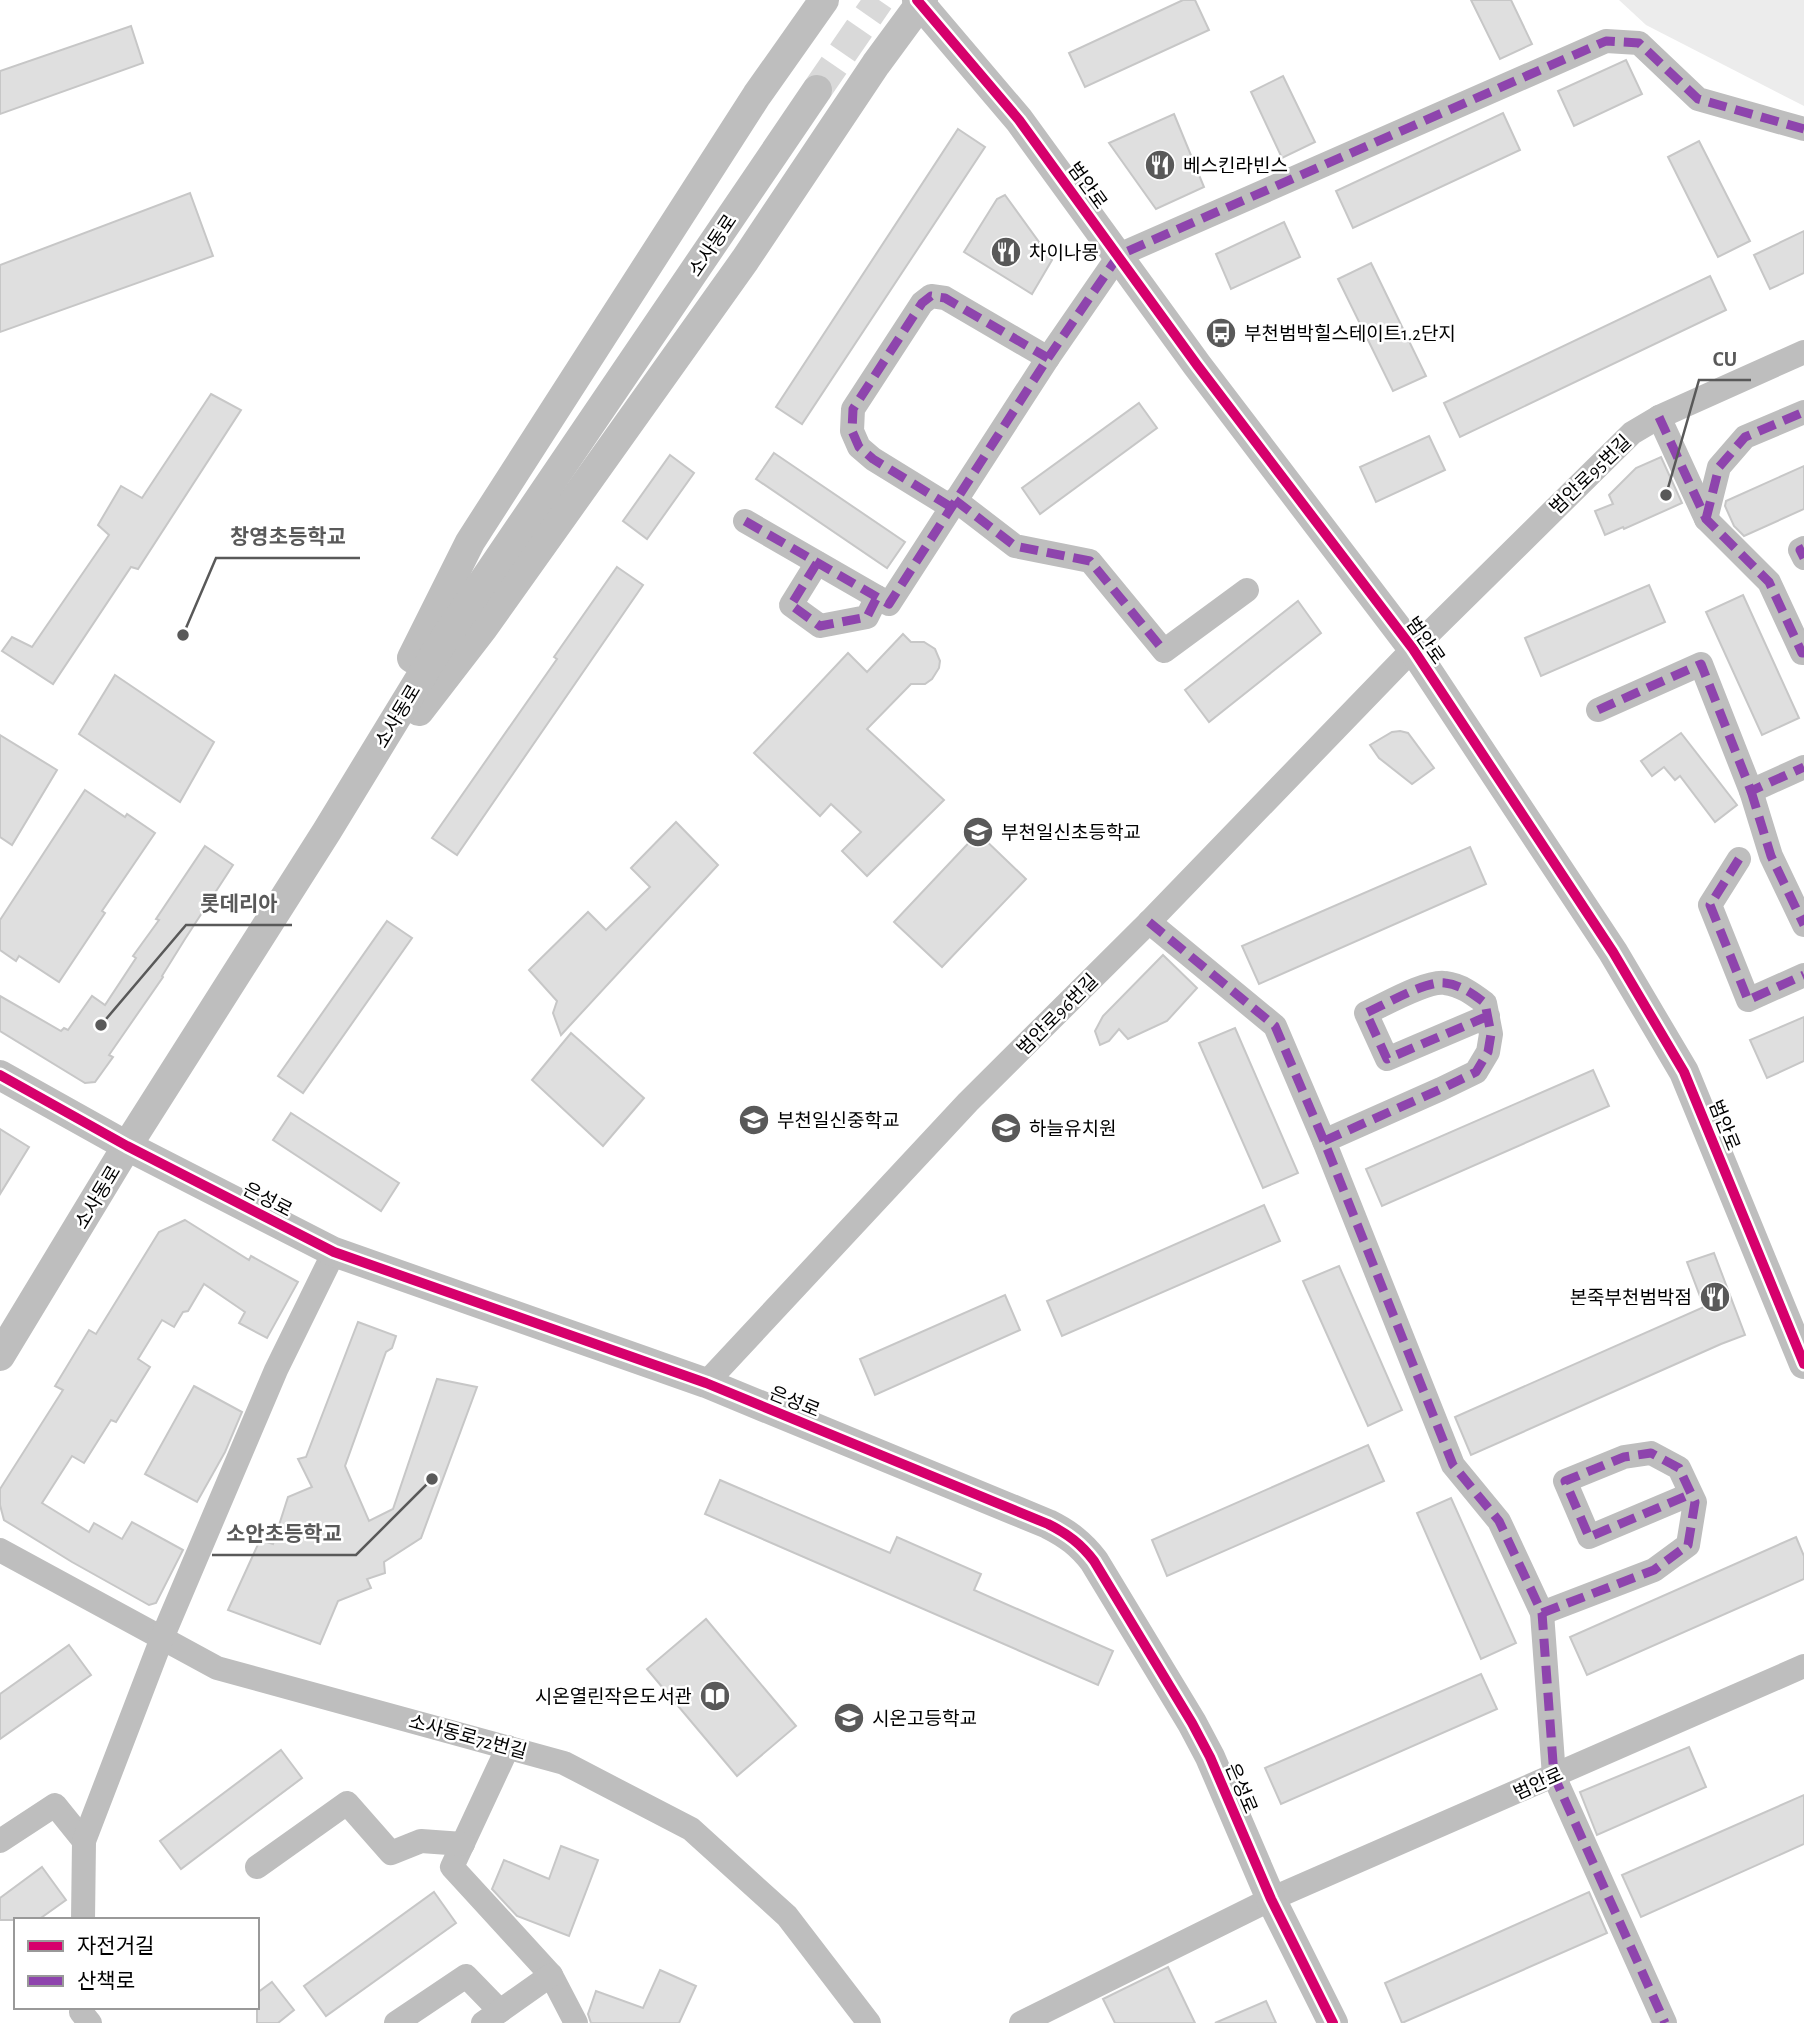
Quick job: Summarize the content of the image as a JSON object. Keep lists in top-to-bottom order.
{
  "streets": {
    "street": [
      "범안로",
      "소사동로",
      "범안로95번길",
      "범안로96번길",
      "은성로",
      "소사동로72번길"
    ]
  },
  "crossings": [
    ["범안로", "범안로95번길"],
    ["범안로", "범안로96번길"],
    ["범안로", "은성로"],
    ["소사동로", "은성로"],
    ["범안로95번길", "범안로96번길"],
    ["범안로96번길", "은성로"]
  ],
  "places": {
    "restaurant": ["베스킨라빈스", "차이나몽", "본죽부천범박점"],
    "bus stop": ["부천범박힐스테이트1.2단지"],
    "other": [
      "CU",
      "창영초등학교",
      "롯데리아",
      "소안초등학교"
    ],
    "school or university": [
      "부천일신초등학교",
      "부천일신중학교",
      "하늘유치원",
      "시온고등학교"
    ],
    "library": ["시온열린작은도서관"]
  },
  "legend": ["자전거길", "산책로"]
}
